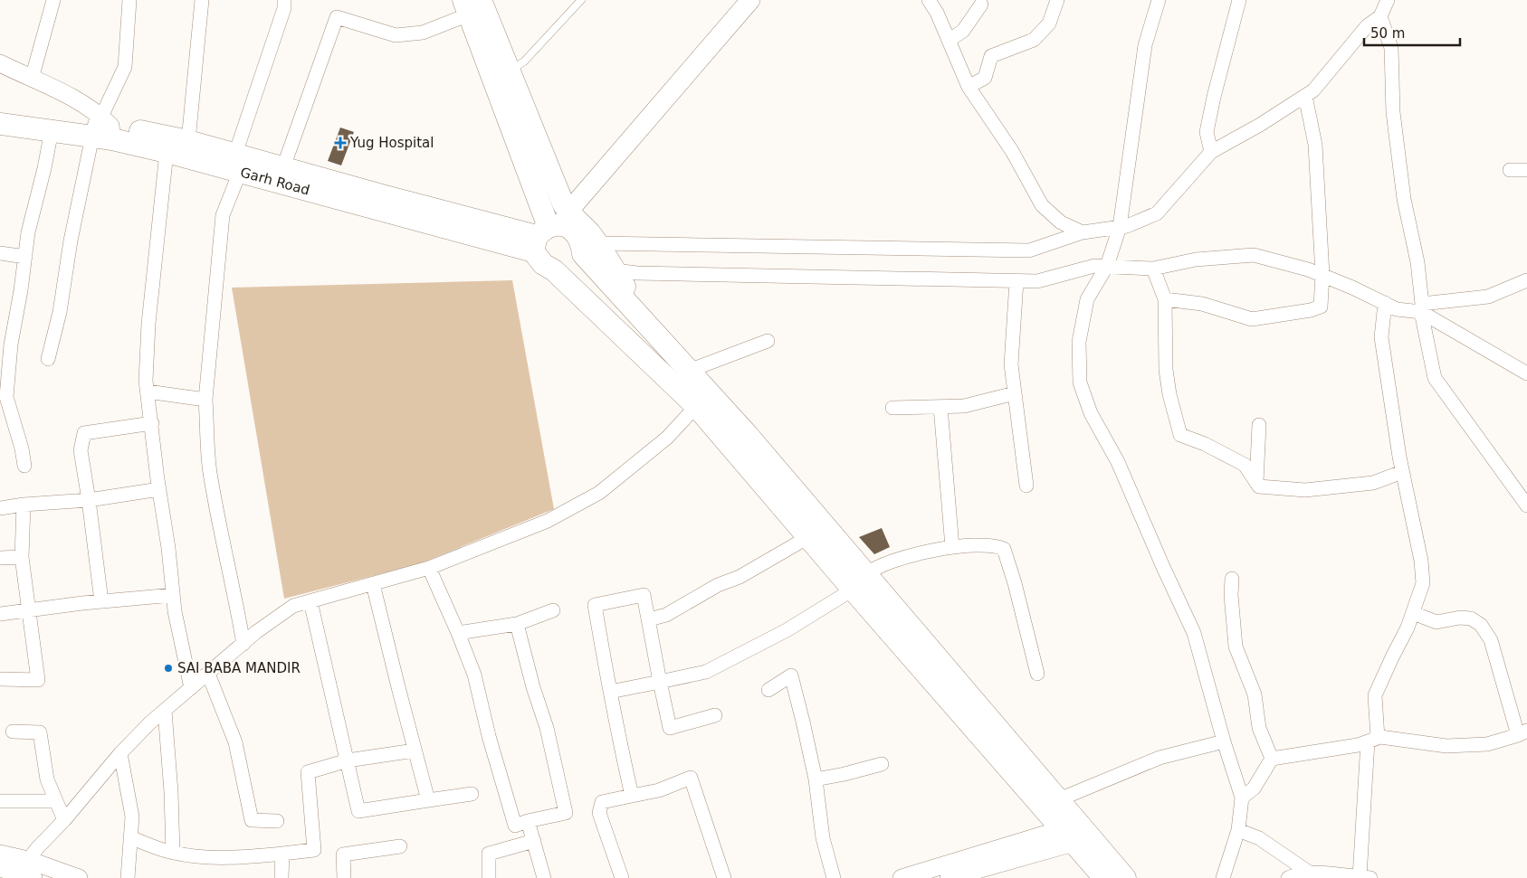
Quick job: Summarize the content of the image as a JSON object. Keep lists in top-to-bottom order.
{
  "streets": {
    "main road": ["Garh Road"]
  },
  "places": {
    "health": ["Yug Hospital"],
    "other": ["SAI BABA MANDIR"]
  },
  "scale_bar": "50 m"
}
